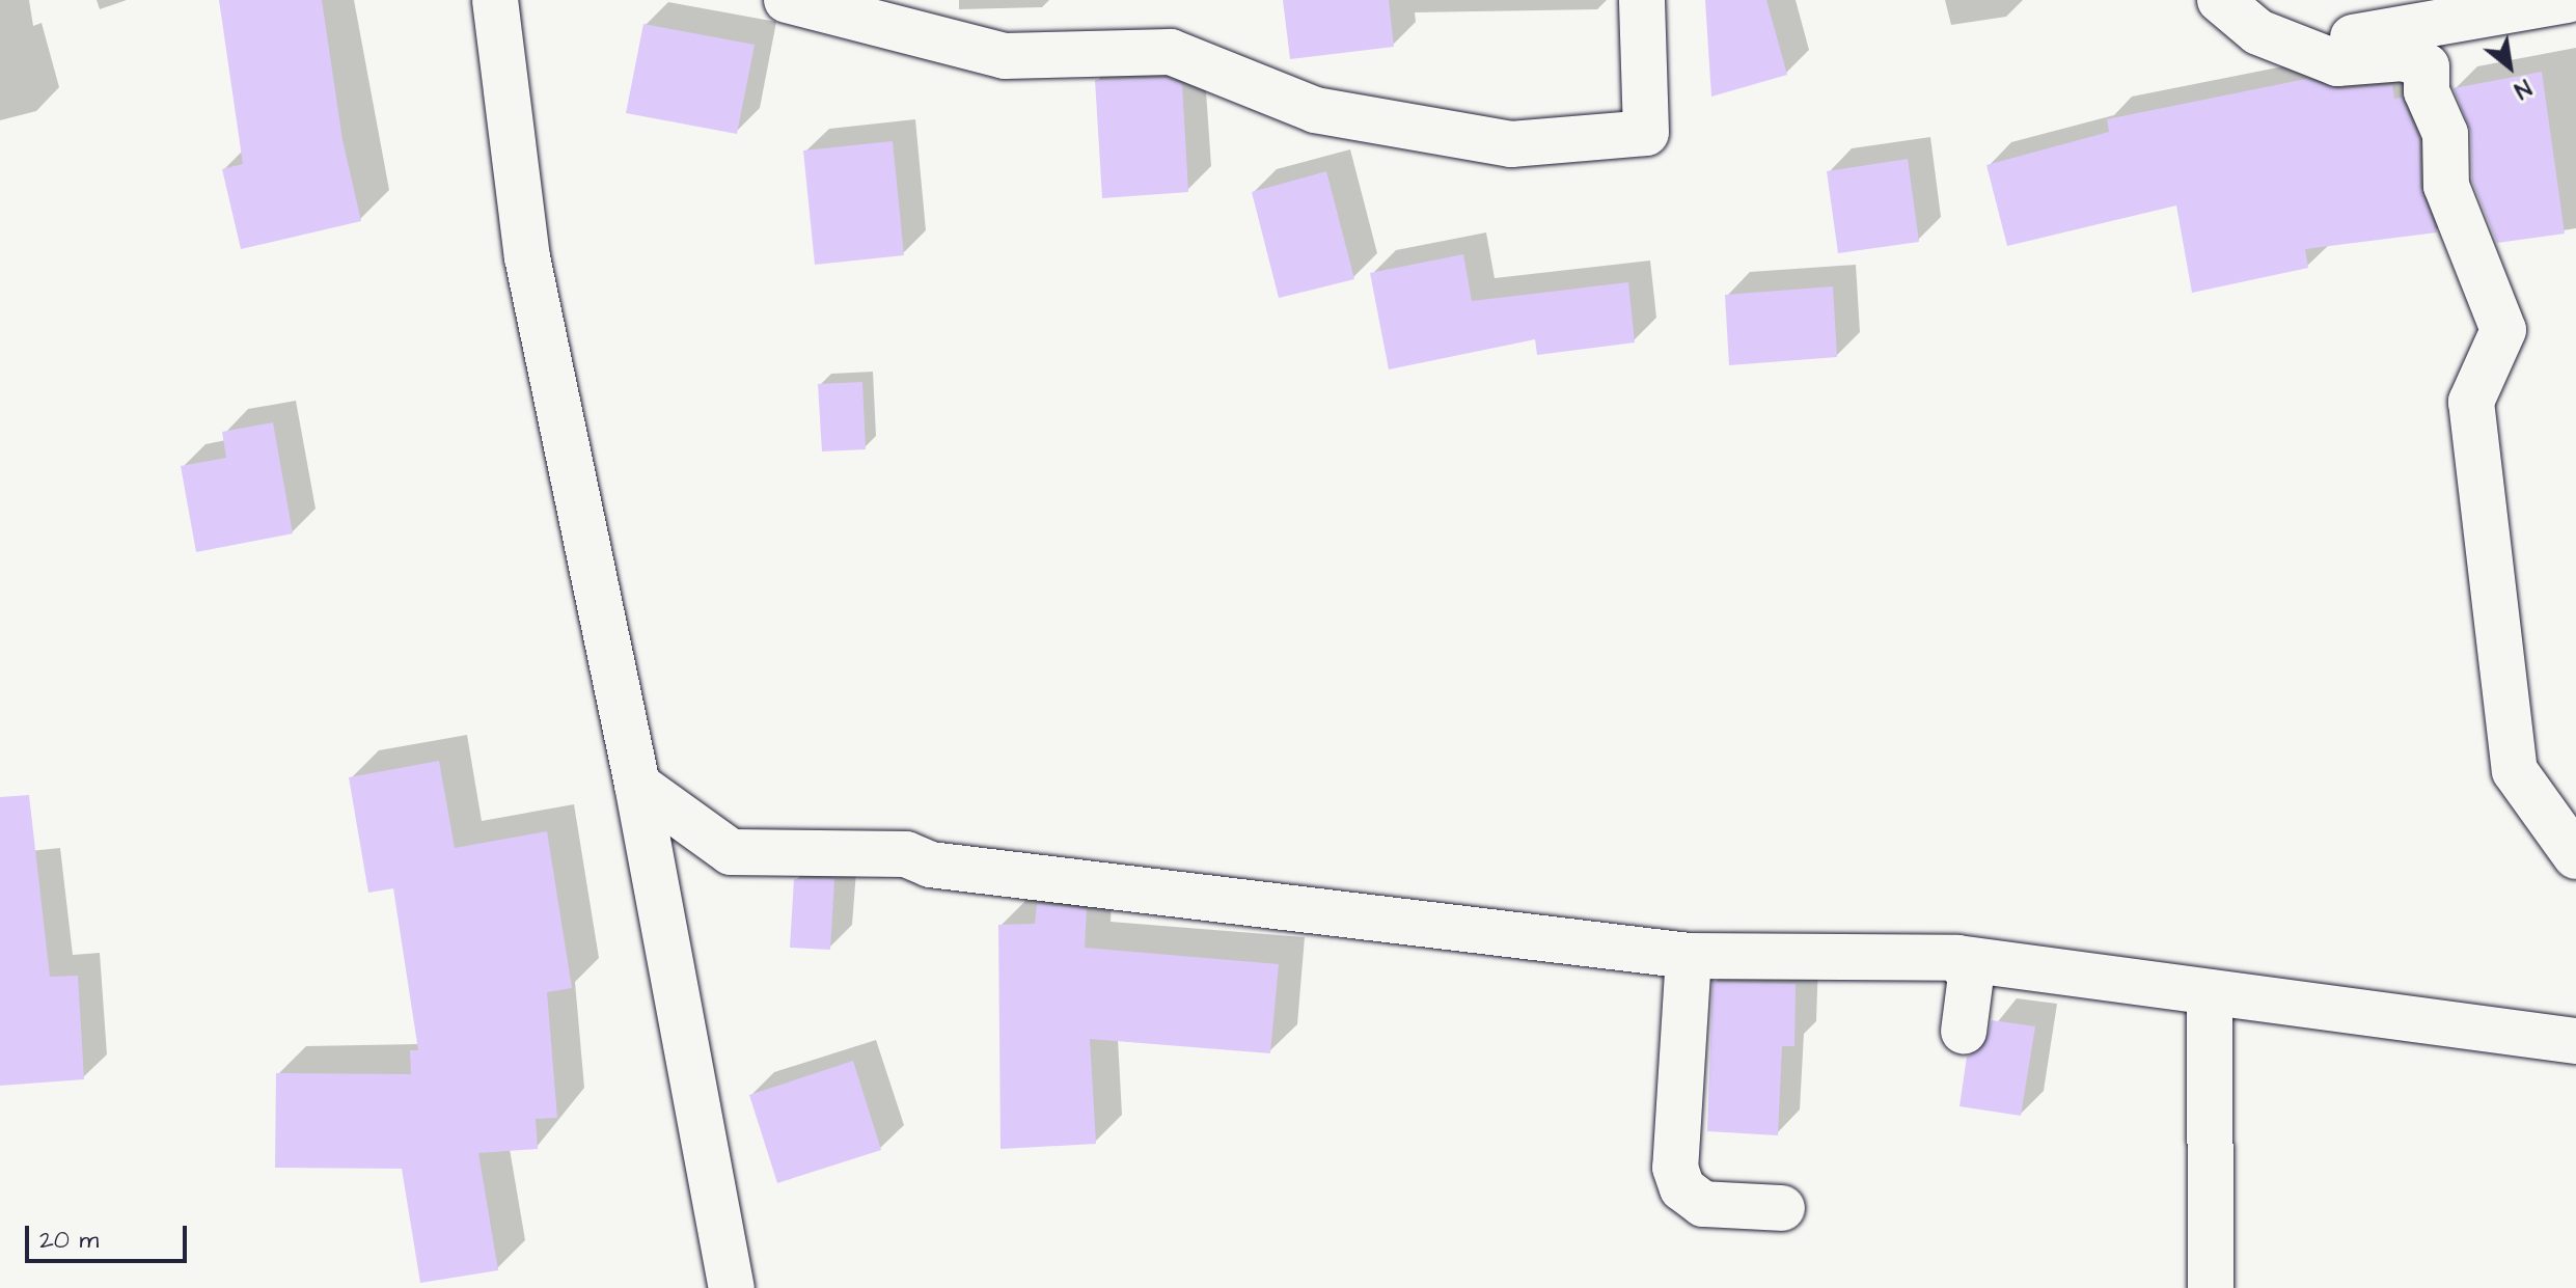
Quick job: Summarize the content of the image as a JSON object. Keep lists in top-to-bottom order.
{
  "scale_bar": "20 m",
  "north": "bottom right"
}
